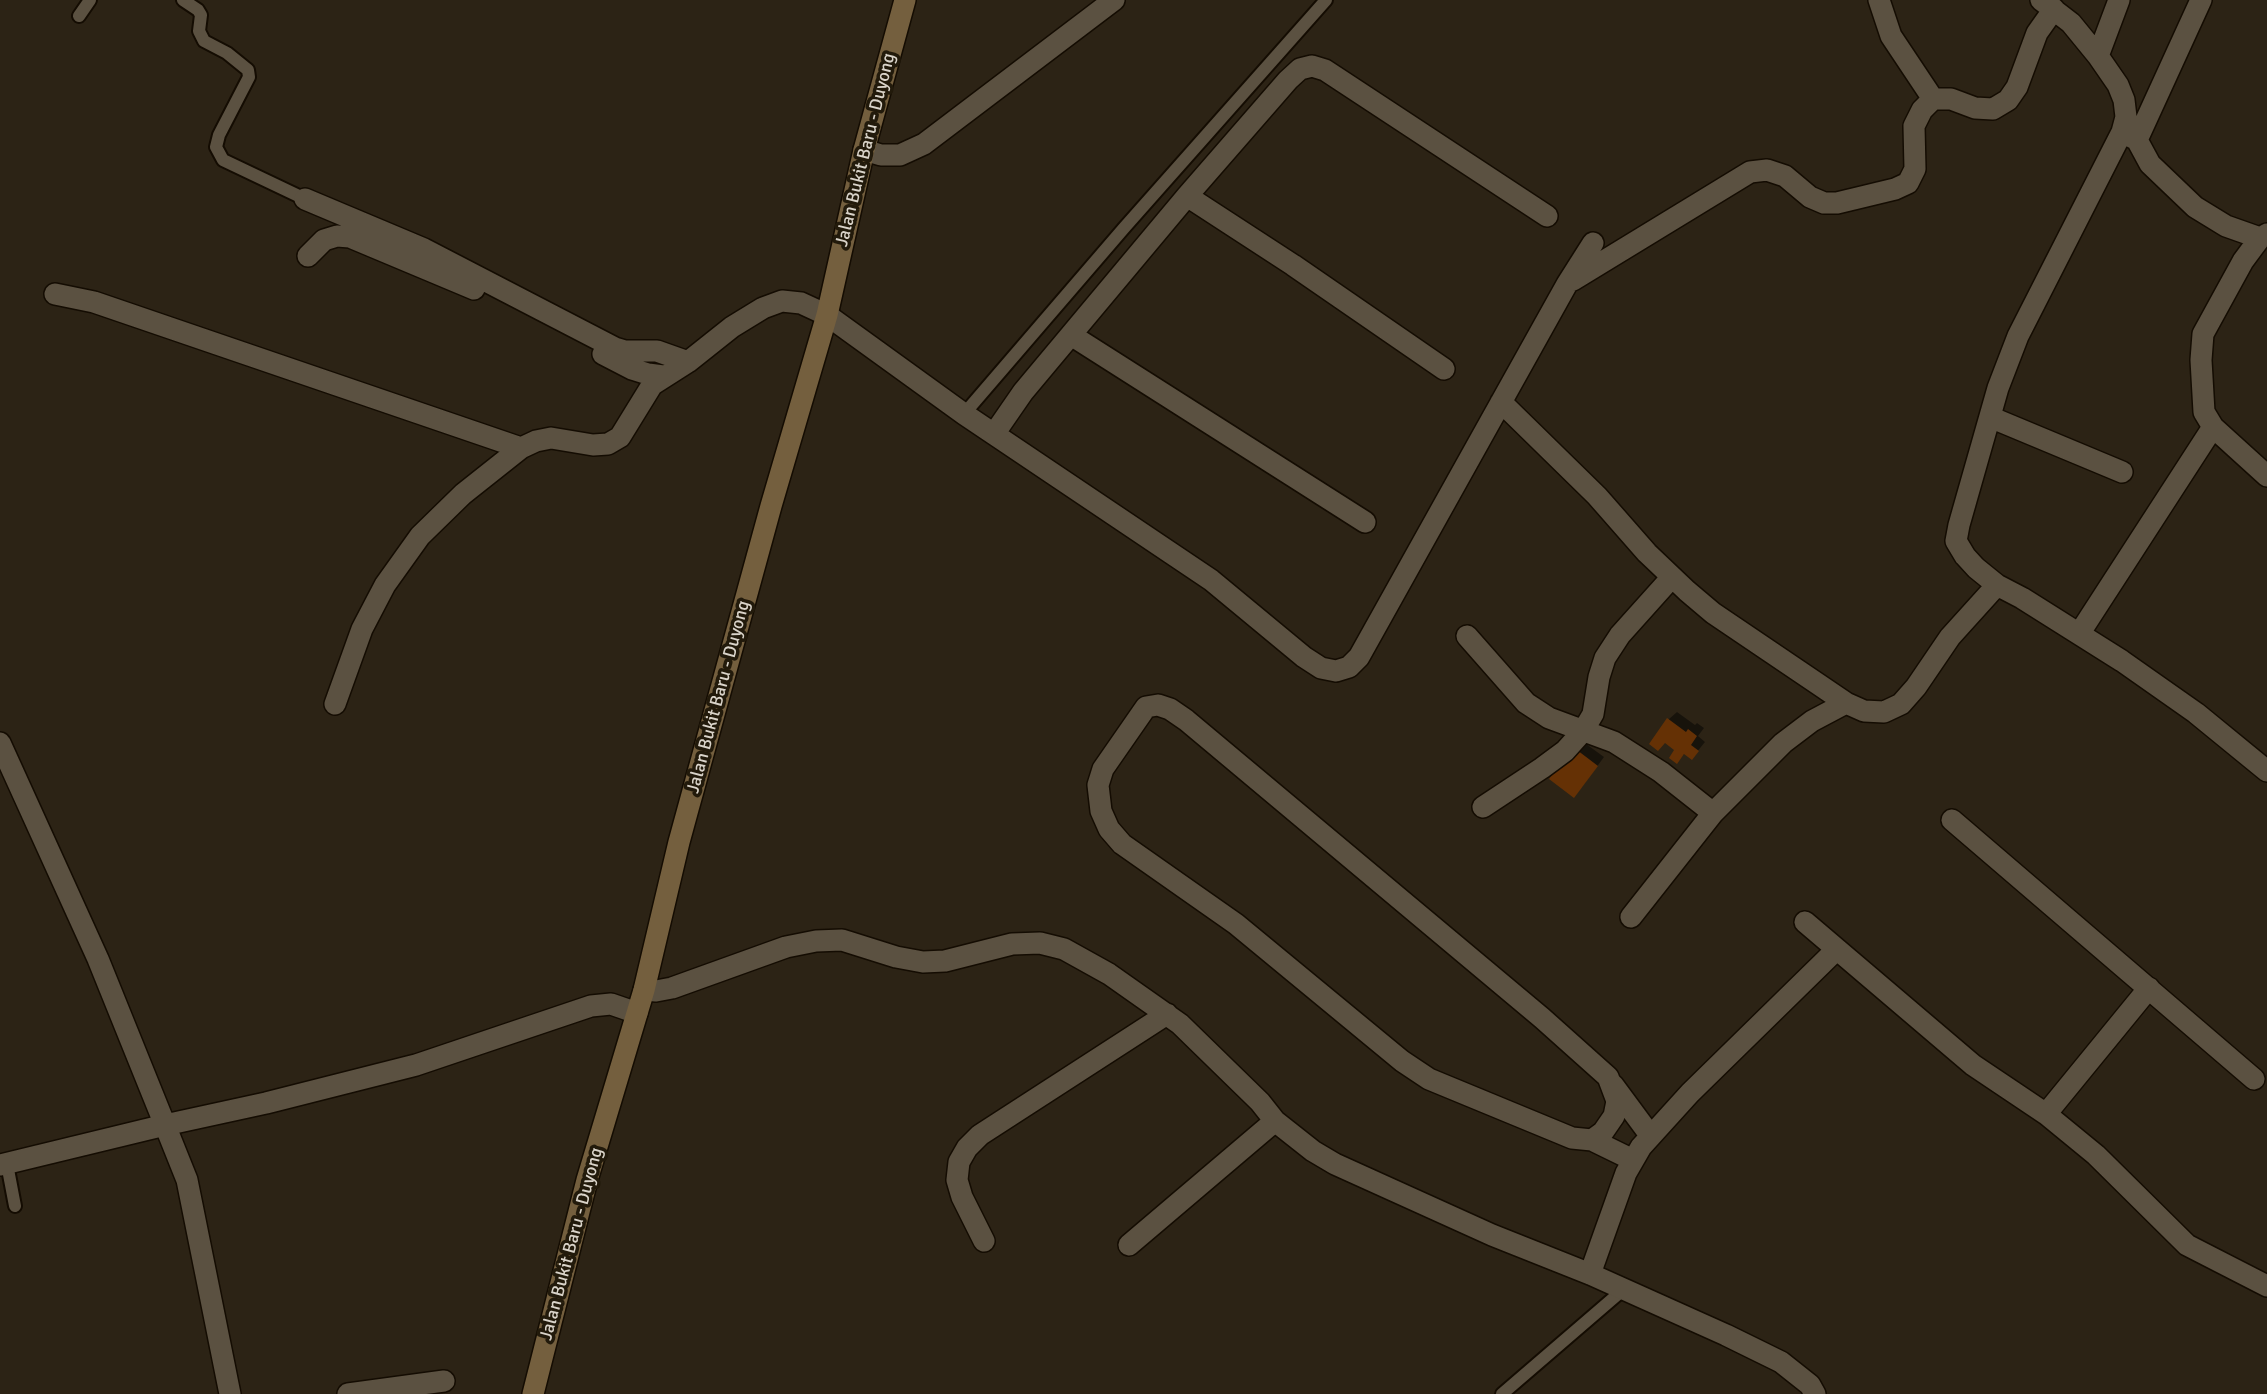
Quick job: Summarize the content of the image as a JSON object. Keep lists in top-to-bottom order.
{
  "streets": {
    "main road": ["Jalan Bukit Baru - Duyong"]
  }
}
